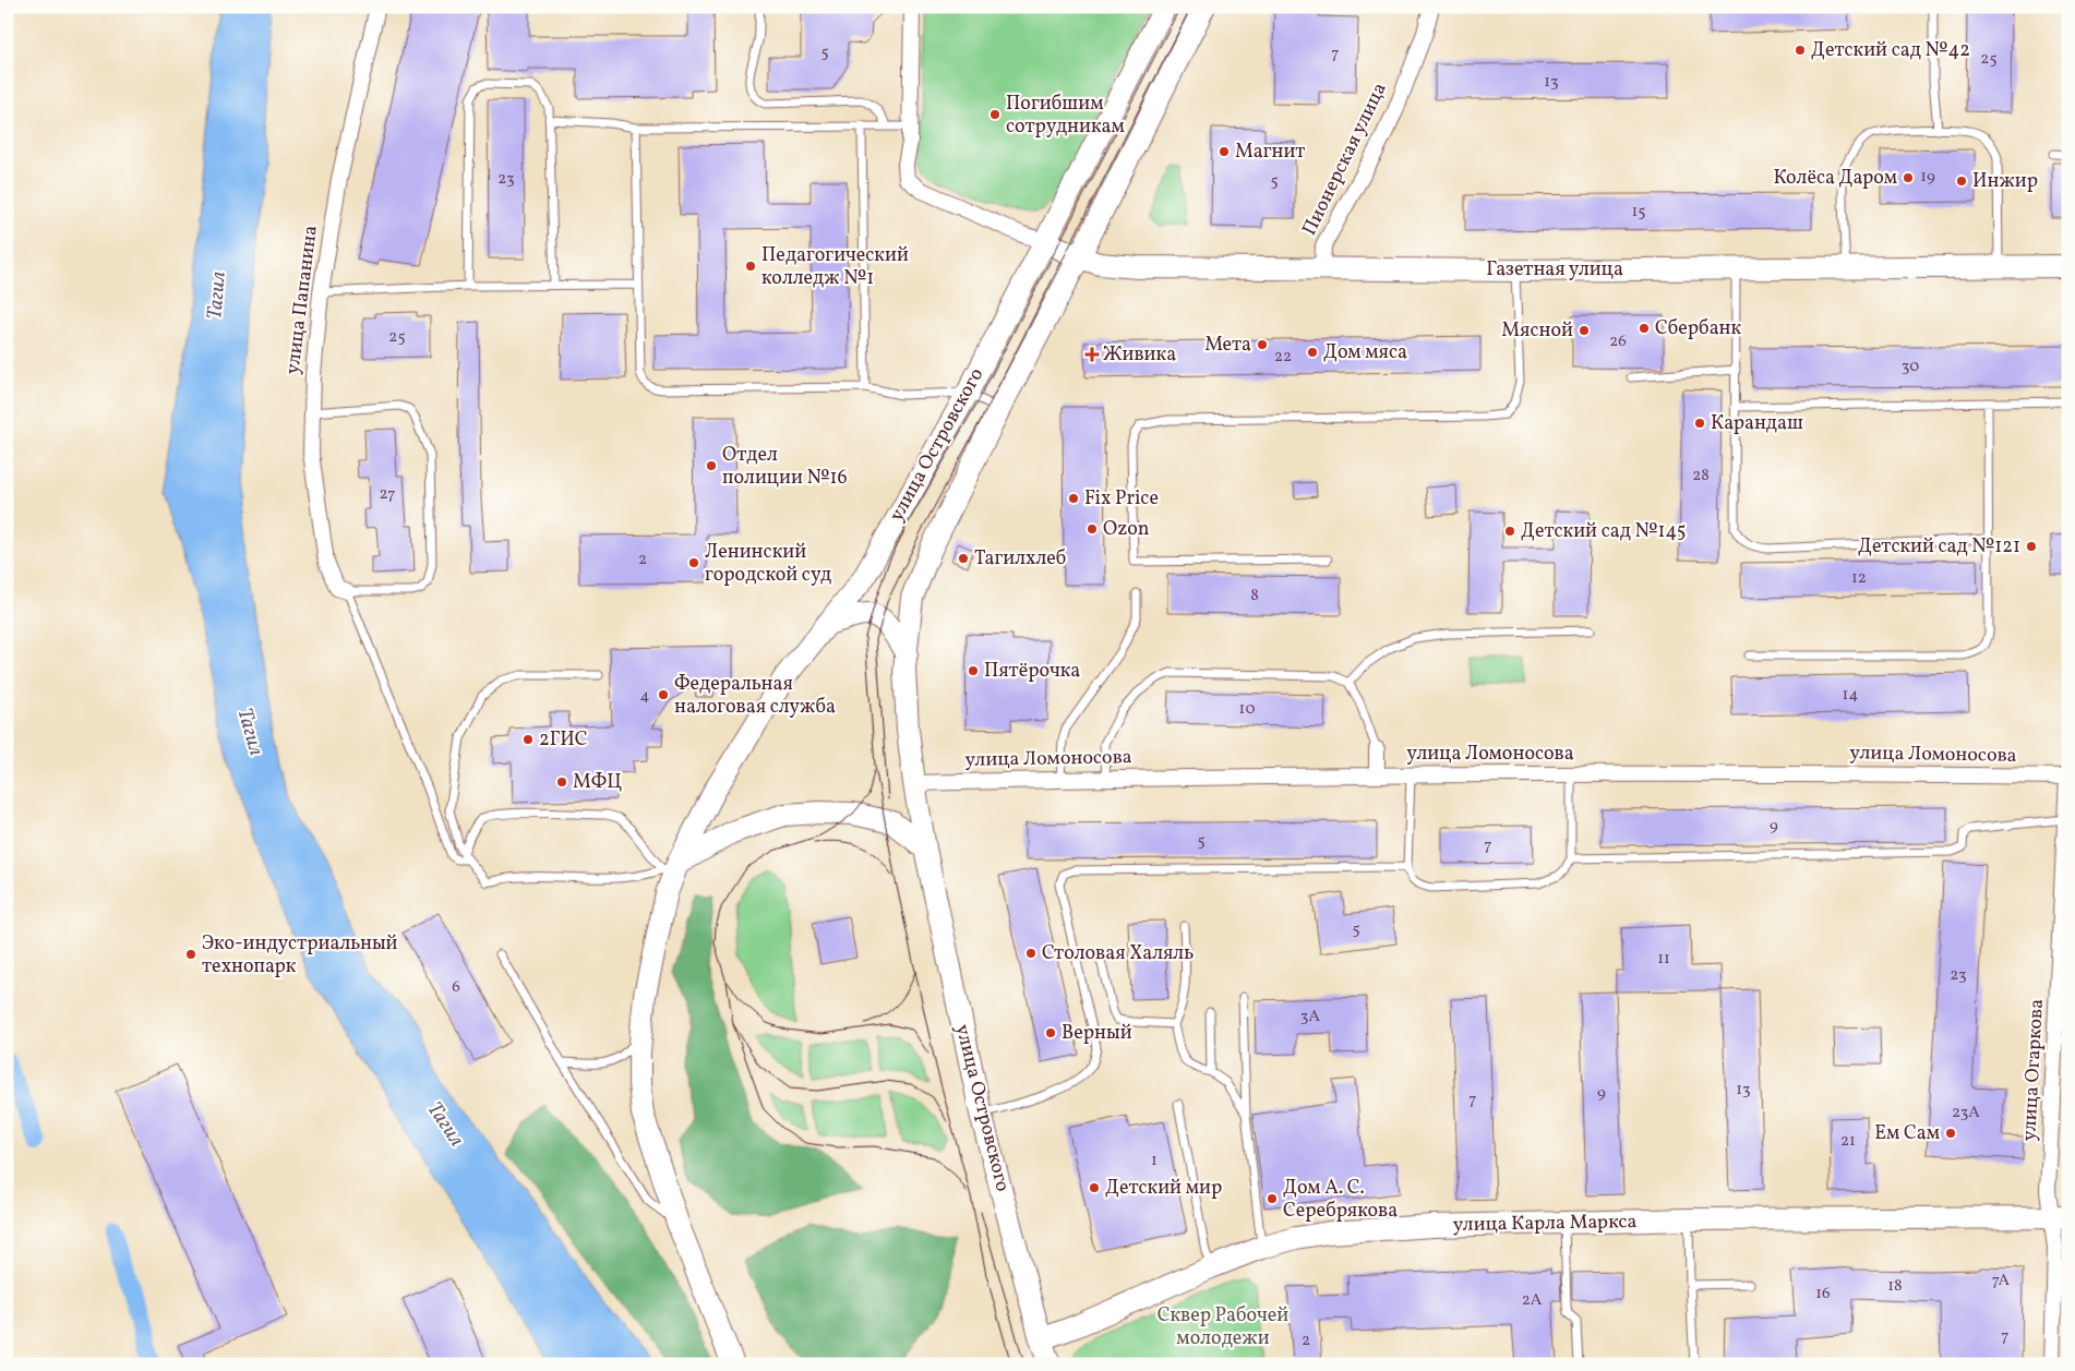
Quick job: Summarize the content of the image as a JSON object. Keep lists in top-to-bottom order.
{
  "streets": {
    "main road": ["Газетная улица", "улица Островского", "улица Карла Маркса"],
    "street": [
      "Пионерская улица",
      "улица Папанина",
      "улица Ломоносова",
      "улица Огаркова"
    ]
  },
  "crossings": [
    ["Пионерская улица", "Газетная улица"],
    ["Газетная улица", "улица Островского"],
    ["улица Островского", "улица Ломоносова"],
    ["улица Островского", "улица Карла Маркса"],
    ["улица Ломоносова", "улица Огаркова"],
    ["улица Огаркова", "улица Карла Маркса"]
  ],
  "water": ["Тагил"],
  "parks": ["Сквер Рабочей молодежи"],
  "places": {
    "other": [
      "Детский сад №42",
      "Погибшим сотрудникам",
      "Магнит",
      "Колёса Даром",
      "Инжир",
      "Педагогический колледж №1",
      "Сбербанк",
      "Мясной",
      "Мета",
      "Дом мяса",
      "Карандаш",
      "Отдел полиции №16",
      "Fix Price",
      "Ozon",
      "Детский сад №145",
      "Детский сад №121",
      "Тагилхлеб",
      "Ленинский городской суд",
      "Пятёрочка",
      "Федеральная налоговая служба",
      "2ГИС",
      "МФЦ",
      "Столовая Халяль",
      "Эко-индустриальный технопарк",
      "Верный",
      "Ем Сам",
      "Детский мир",
      "Дом А. С. Серебрякова"
    ],
    "health": ["Живика"]
  },
  "house_numbers": [
    "5",
    "7",
    "25",
    "13",
    "19",
    "23",
    "5",
    "15",
    "25",
    "26",
    "22",
    "30",
    "28",
    "27",
    "2",
    "12",
    "8",
    "14",
    "4",
    "10",
    "9",
    "5",
    "7",
    "5",
    "11",
    "23",
    "6",
    "3А",
    "13",
    "9",
    "7",
    "23А",
    "21",
    "1",
    "7А",
    "18",
    "16",
    "2А",
    "7",
    "2"
  ]
}
